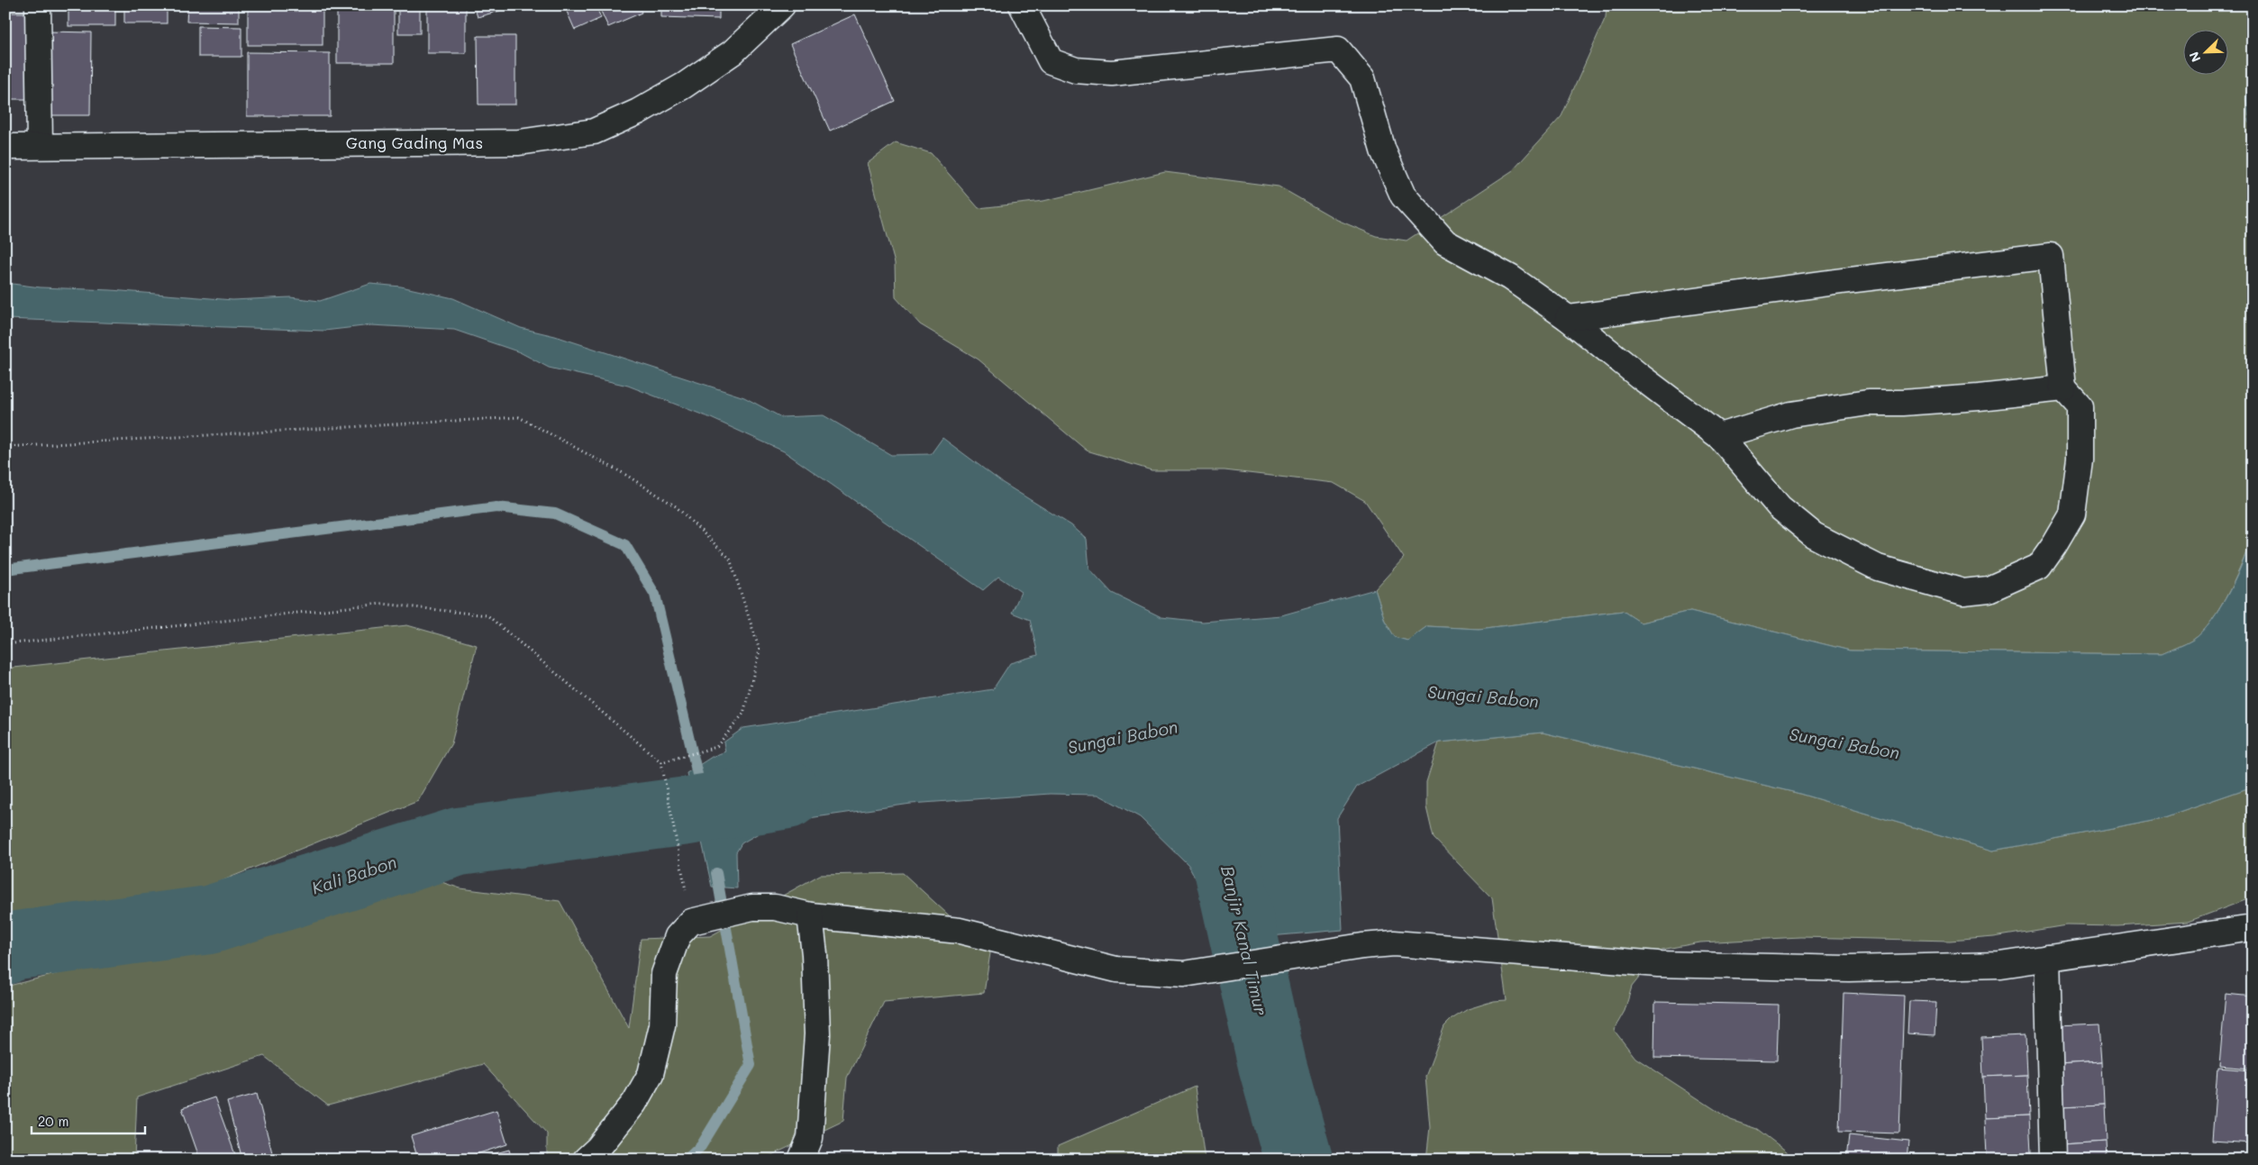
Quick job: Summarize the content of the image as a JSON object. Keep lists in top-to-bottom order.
{
  "streets": {
    "street": ["Gang Gading Mas"]
  },
  "water": ["Sungai Babon", "Kali Babon", "Banjir Kanal Timur"],
  "scale_bar": "20 m",
  "north": "bottom left"
}
